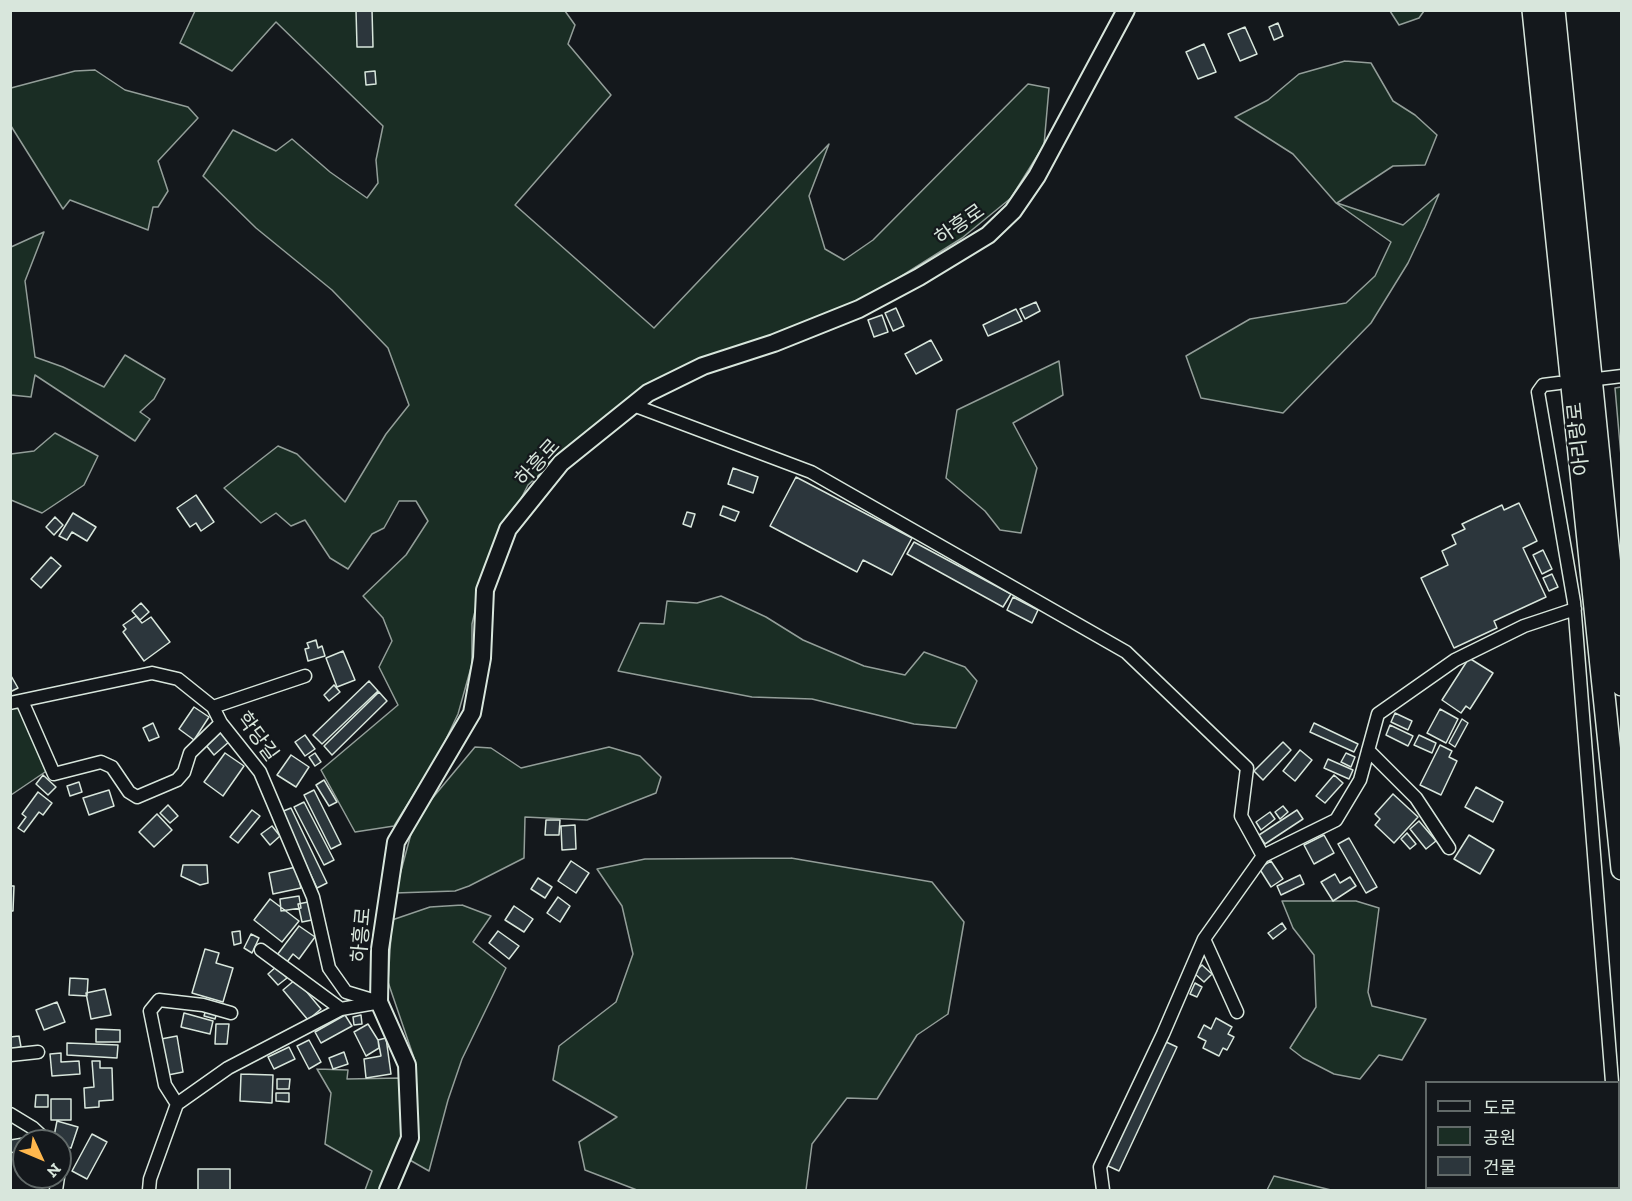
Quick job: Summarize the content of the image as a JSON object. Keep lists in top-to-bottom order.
{
  "streets": {
    "highway": ["아리랑로"],
    "street": ["하흥로", "학당길"]
  },
  "crossings": [
    ["하흥로", "학당길"]
  ],
  "legend": ["도로", "공원", "건물"],
  "north": "bottom right"
}
